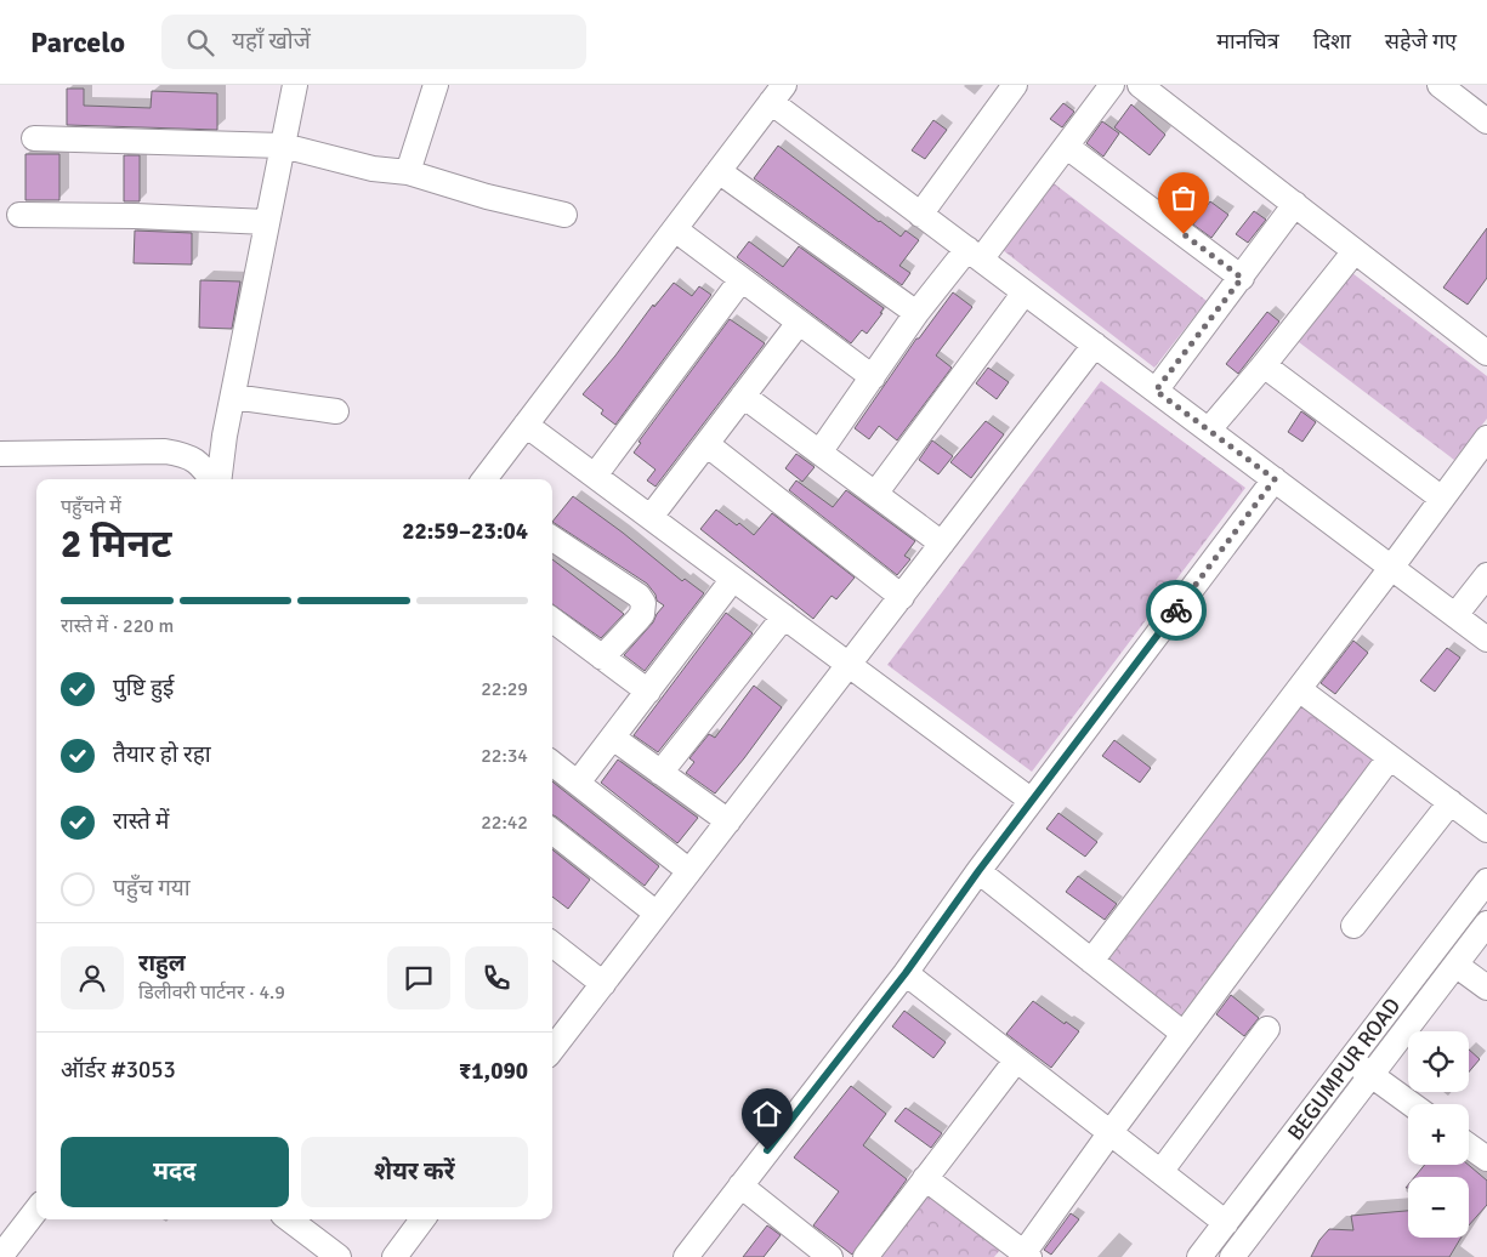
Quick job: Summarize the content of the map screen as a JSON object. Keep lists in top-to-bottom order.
{
  "streets": {
    "street": ["BEGUMPUR ROAD"]
  },
  "page": {
    "header": "Parcelo",
    "search": "यहाँ खोजें",
    "nav": ["मानचित्र", "दिशा", "सहेजे गए"],
    "heading": ["2 मिनट", "पहुँचने में", "22:59–23:04"],
    "panel": [
      "राहुल",
      "डिलीवरी पार्टनर · 4.9",
      "ऑर्डर #3053",
      "₹1,090"
    ],
    "bar": "रास्ते में · 220 m",
    "list": [
      ["पुष्टि हुई", "22:29"],
      ["तैयार हो रहा", "22:34"],
      ["रास्ते में", "22:42"],
      "पहुँच गया"
    ],
    "map_buttons": ["+", "−"],
    "buttons": ["मदद", "शेयर करें"]
  }
}
